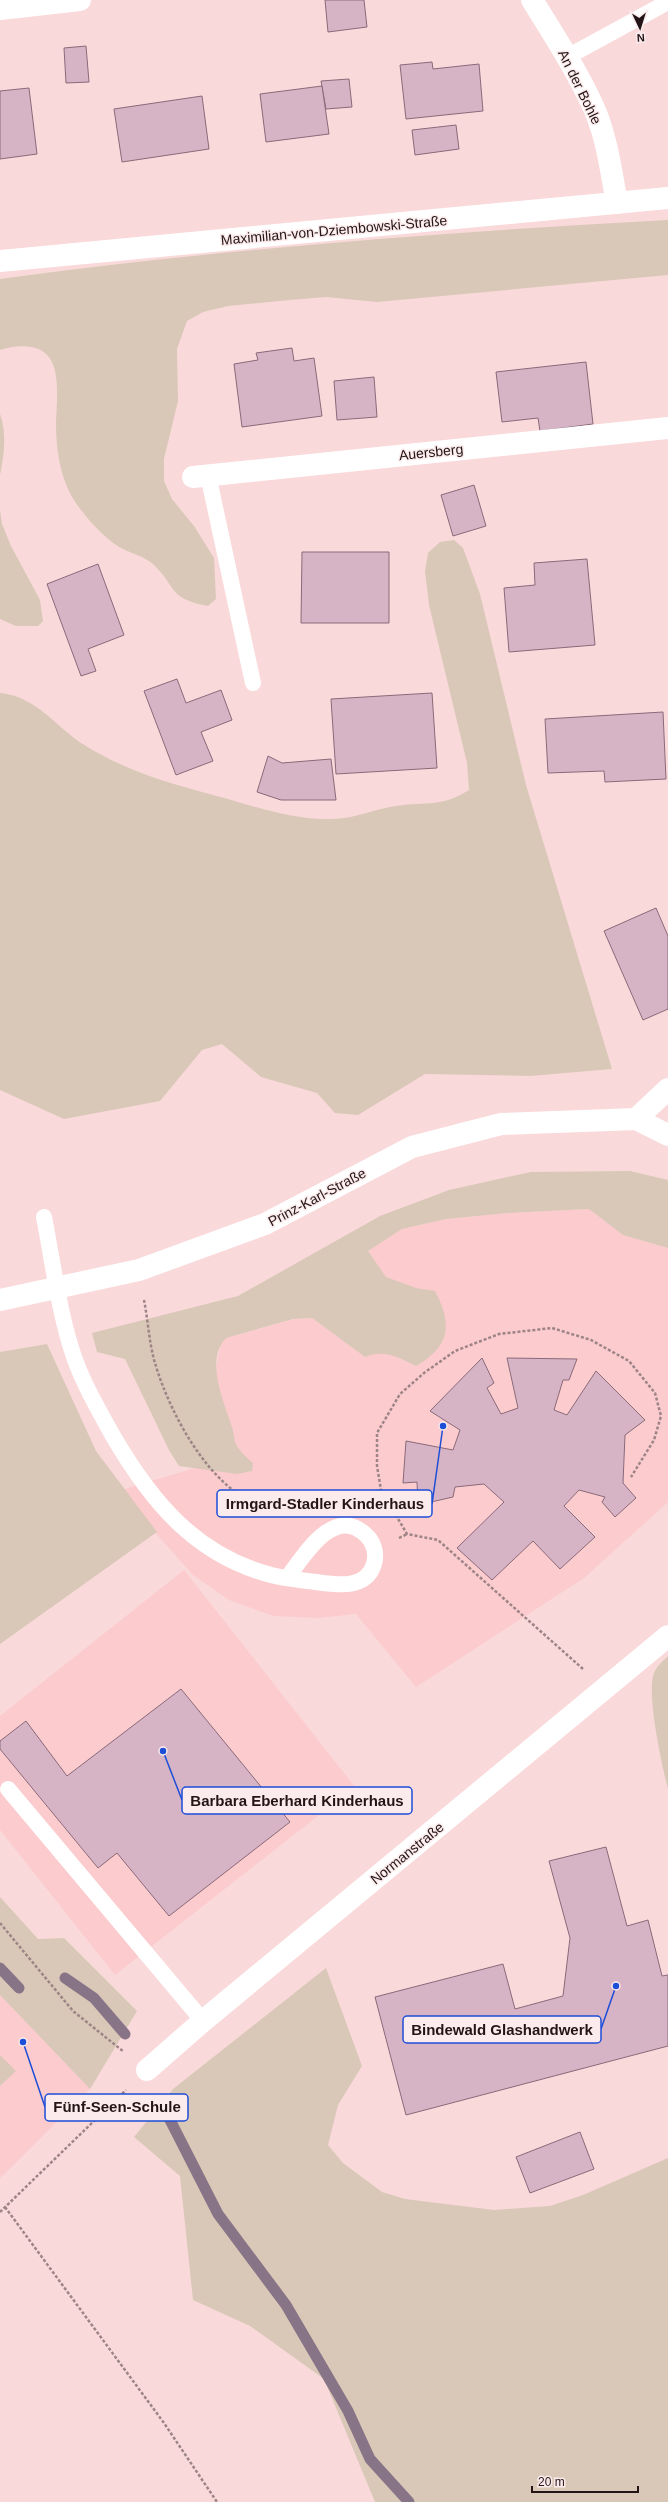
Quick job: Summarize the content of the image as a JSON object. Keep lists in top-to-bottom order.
{
  "streets": {
    "street": [
      "An der Bohle",
      "Maximilian-von-Dziembowski-Straße",
      "Auersberg",
      "Prinz-Karl-Straße",
      "Normanstraße"
    ]
  },
  "crossings": [
    ["An der Bohle", "Maximilian-von-Dziembowski-Straße"]
  ],
  "places": [
    "Irmgard-Stadler Kinderhaus",
    "Barbara Eberhard Kinderhaus",
    "Bindewald Glashandwerk",
    "Fünf-Seen-Schule"
  ],
  "scale_bar": "20 m",
  "north": "bottom"
}
